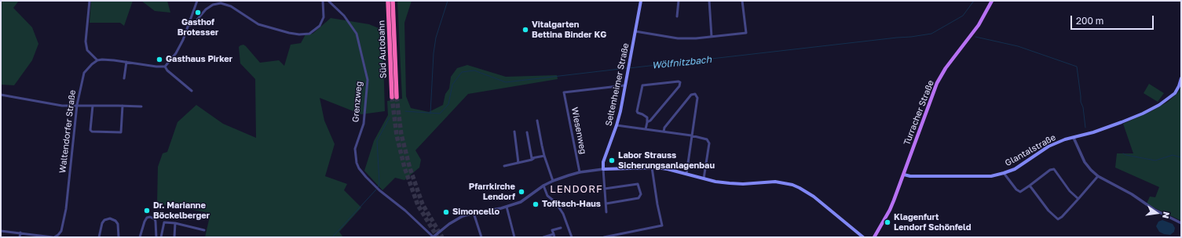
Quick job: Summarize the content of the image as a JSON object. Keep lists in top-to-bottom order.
{
  "streets": {
    "highway": ["Süd Autobahn"],
    "main road": ["Seltenheimer Straße", "Turracher Straße", "Glantalstraße"],
    "street": ["Grenzweg", "Wiesenweg", "Waltendorfer Straße"]
  },
  "crossings": [
    ["Seltenheimer Straße", "Wiesenweg"],
    ["Turracher Straße", "Glantalstraße"]
  ],
  "districts": ["LENDORF"],
  "water": ["Wölfnitzbach"],
  "places": [
    "Gasthof Brotesser",
    "Vitalgarten Bettina Binder KG",
    "Gasthaus Pirker",
    "Labor Strauss Sicherungsanlagenbau",
    "Pfarrkirche Lendorf",
    "Tofitsch-Haus",
    "Dr. Marianne Böckelberger",
    "Simoncello",
    "Klagenfurt Lendorf Schönfeld"
  ],
  "scale_bar": "200 m",
  "north": "right"
}
